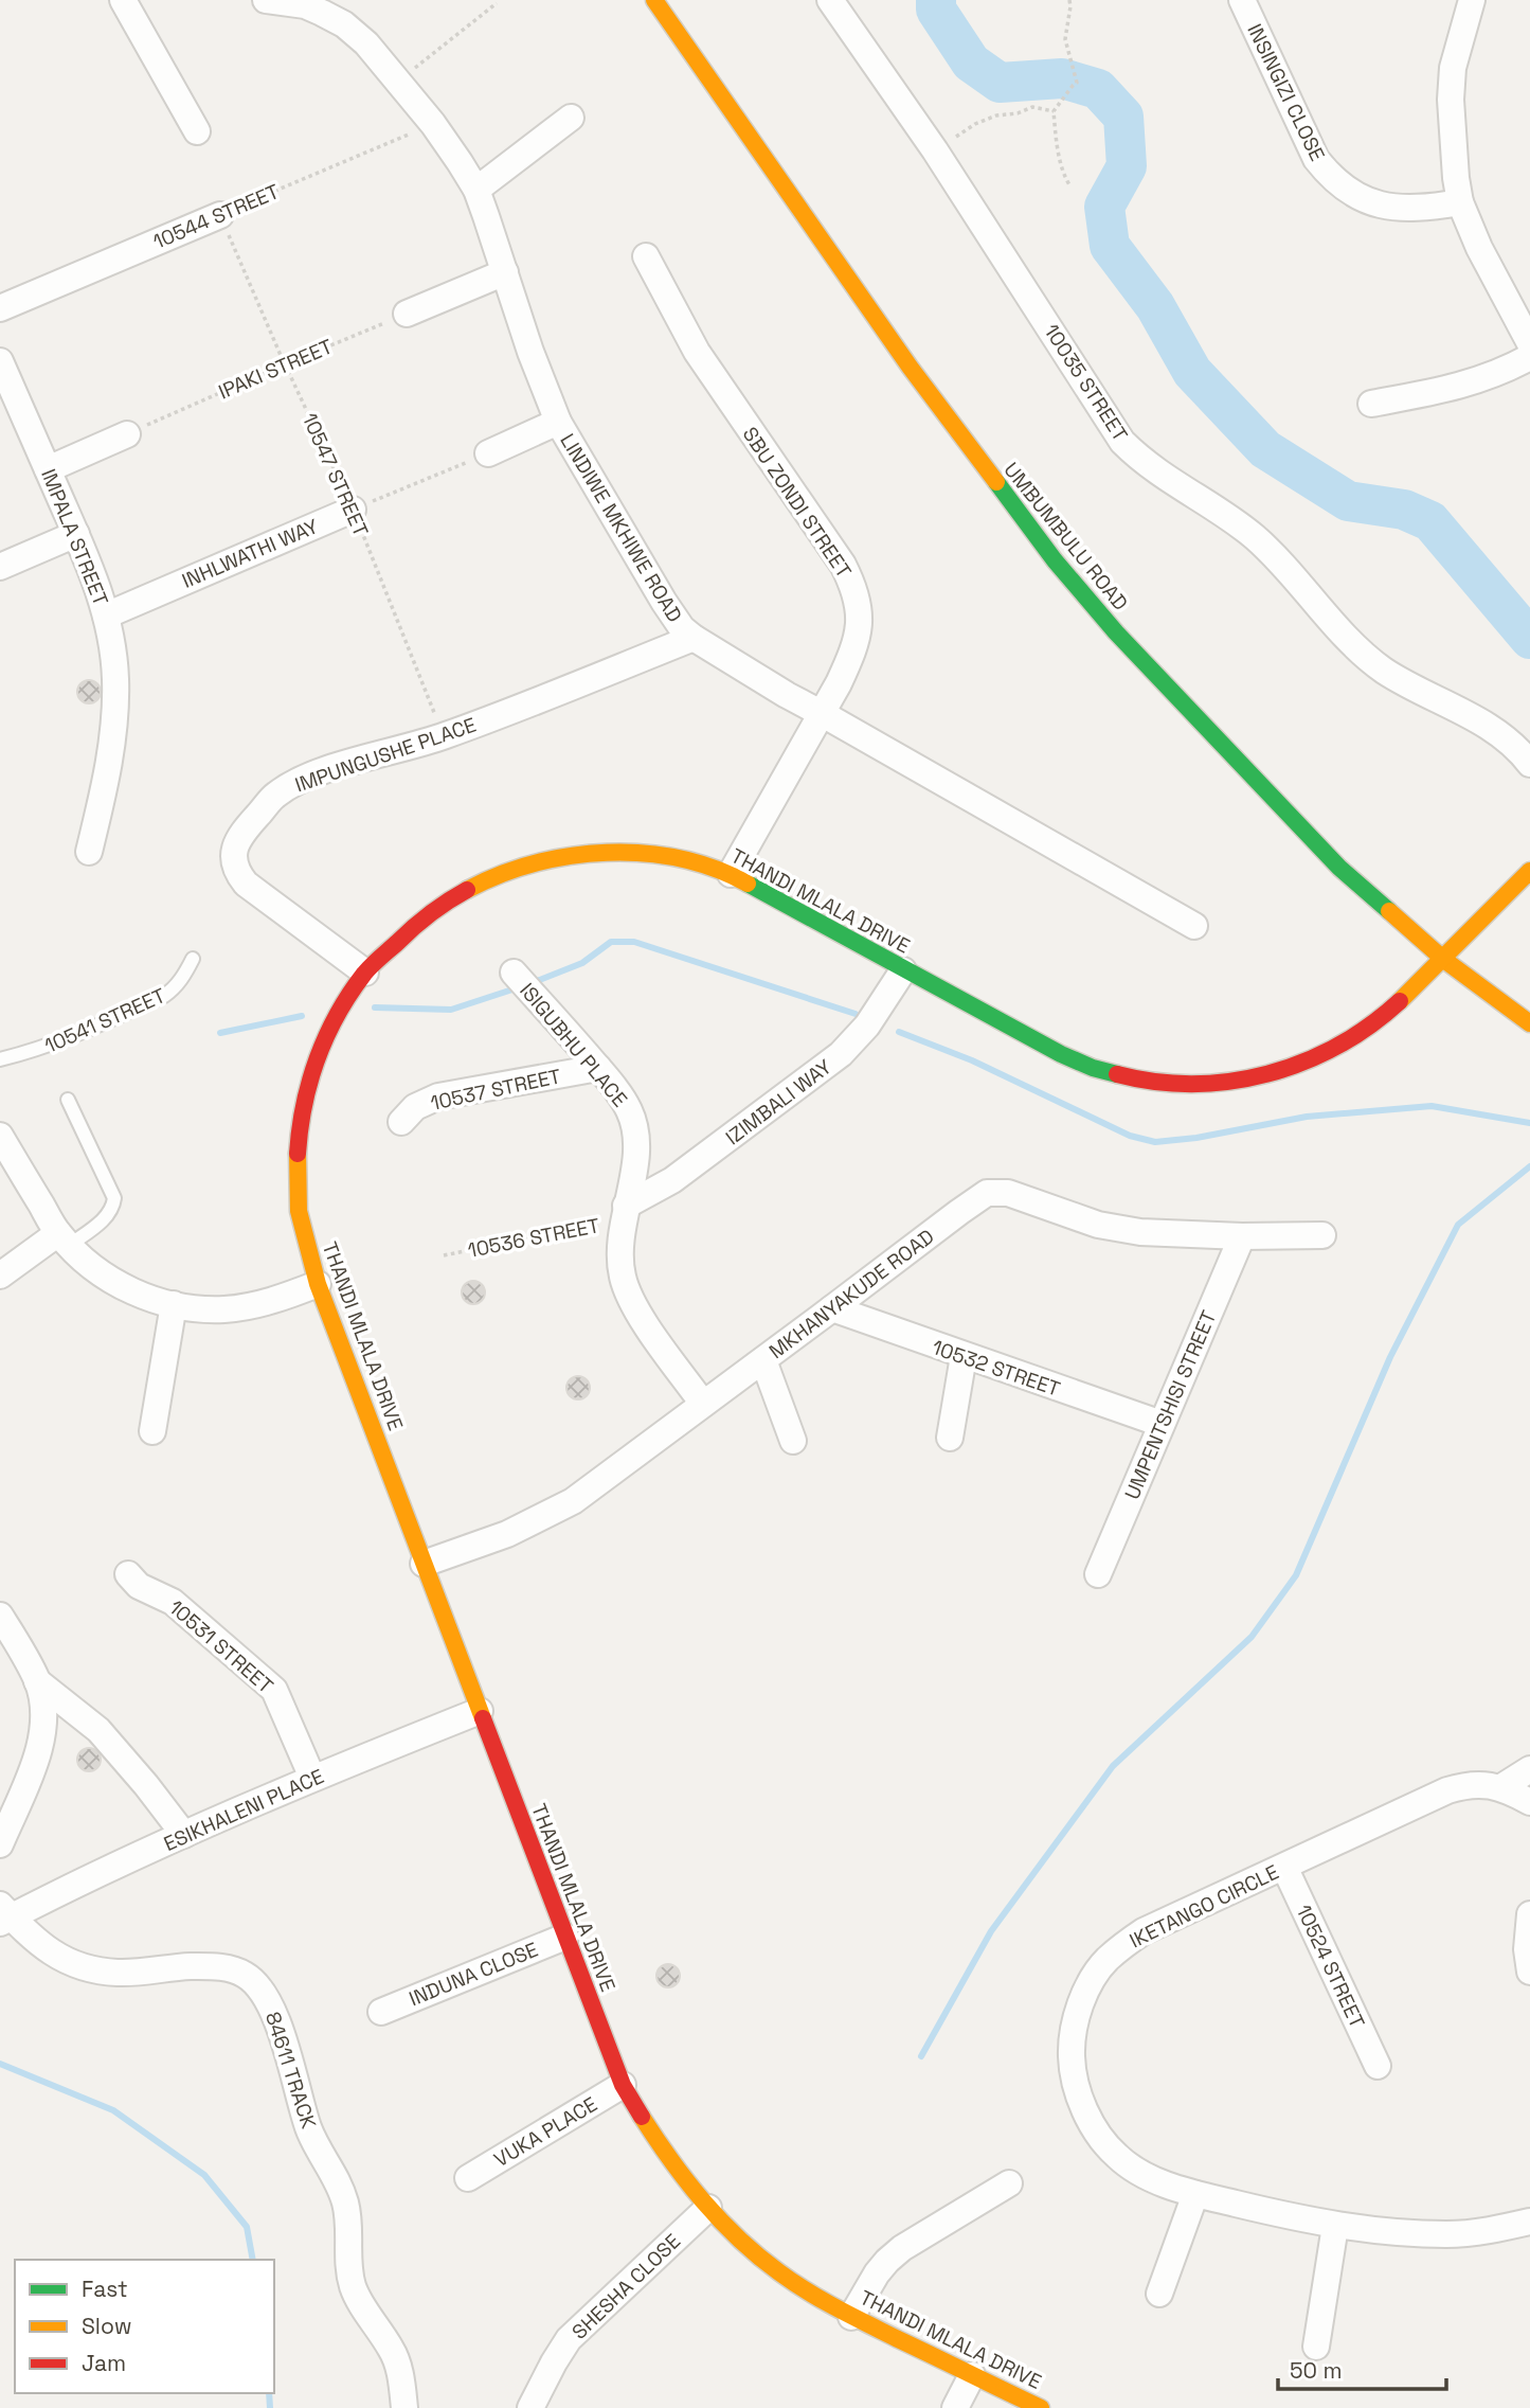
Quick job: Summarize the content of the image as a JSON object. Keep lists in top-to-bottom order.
{
  "streets": {
    "street": [
      "INSINGIZI CLOSE",
      "10544 STREET",
      "10035 STREET",
      "SBU ZONDI STREET",
      "LINDIWE MKHIWE ROAD",
      "UMBUMBULU ROAD",
      "IMPALA STREET",
      "INHLWATHI WAY",
      "IMPUNGUSHE PLACE",
      "THANDI MLALA DRIVE",
      "ISIGUBHU PLACE",
      "10537 STREET",
      "IZIMBALI WAY",
      "MKHANYAKUDE ROAD",
      "10532 STREET",
      "UMPENTSHISI STREET",
      "10531 STREET",
      "ESIKHALENI PLACE",
      "IKETANGO CIRCLE",
      "10524 STREET",
      "INDUNA CLOSE",
      "84611 TRACK",
      "VUKA PLACE",
      "SHESHA CLOSE"
    ],
    "lane": ["10541 STREET"],
    "path": ["IPAKI STREET", "10547 STREET", "10536 STREET"]
  },
  "crossings": [
    ["10544 STREET", "10547 STREET"],
    ["10544 STREET", "LINDIWE MKHIWE ROAD"],
    ["IPAKI STREET", "10547 STREET"],
    ["10547 STREET", "INHLWATHI WAY"],
    ["10547 STREET", "IMPUNGUSHE PLACE"],
    ["SBU ZONDI STREET", "LINDIWE MKHIWE ROAD"],
    ["SBU ZONDI STREET", "THANDI MLALA DRIVE"],
    ["LINDIWE MKHIWE ROAD", "IMPUNGUSHE PLACE"],
    ["UMBUMBULU ROAD", "THANDI MLALA DRIVE"],
    ["IMPALA STREET", "INHLWATHI WAY"],
    ["IMPUNGUSHE PLACE", "THANDI MLALA DRIVE"],
    ["THANDI MLALA DRIVE", "IZIMBALI WAY"],
    ["THANDI MLALA DRIVE", "MKHANYAKUDE ROAD"],
    ["THANDI MLALA DRIVE", "ESIKHALENI PLACE"],
    ["THANDI MLALA DRIVE", "INDUNA CLOSE"],
    ["THANDI MLALA DRIVE", "VUKA PLACE"],
    ["THANDI MLALA DRIVE", "SHESHA CLOSE"],
    ["ISIGUBHU PLACE", "10537 STREET"],
    ["ISIGUBHU PLACE", "IZIMBALI WAY"],
    ["ISIGUBHU PLACE", "10536 STREET"],
    ["ISIGUBHU PLACE", "MKHANYAKUDE ROAD"],
    ["IZIMBALI WAY", "10536 STREET"],
    ["MKHANYAKUDE ROAD", "10532 STREET"],
    ["MKHANYAKUDE ROAD", "UMPENTSHISI STREET"],
    ["10532 STREET", "UMPENTSHISI STREET"],
    ["10531 STREET", "ESIKHALENI PLACE"],
    ["ESIKHALENI PLACE", "84611 TRACK"],
    ["IKETANGO CIRCLE", "10524 STREET"]
  ],
  "legend": ["Fast", "Slow", "Jam"],
  "scale_bar": "50 m"
}
